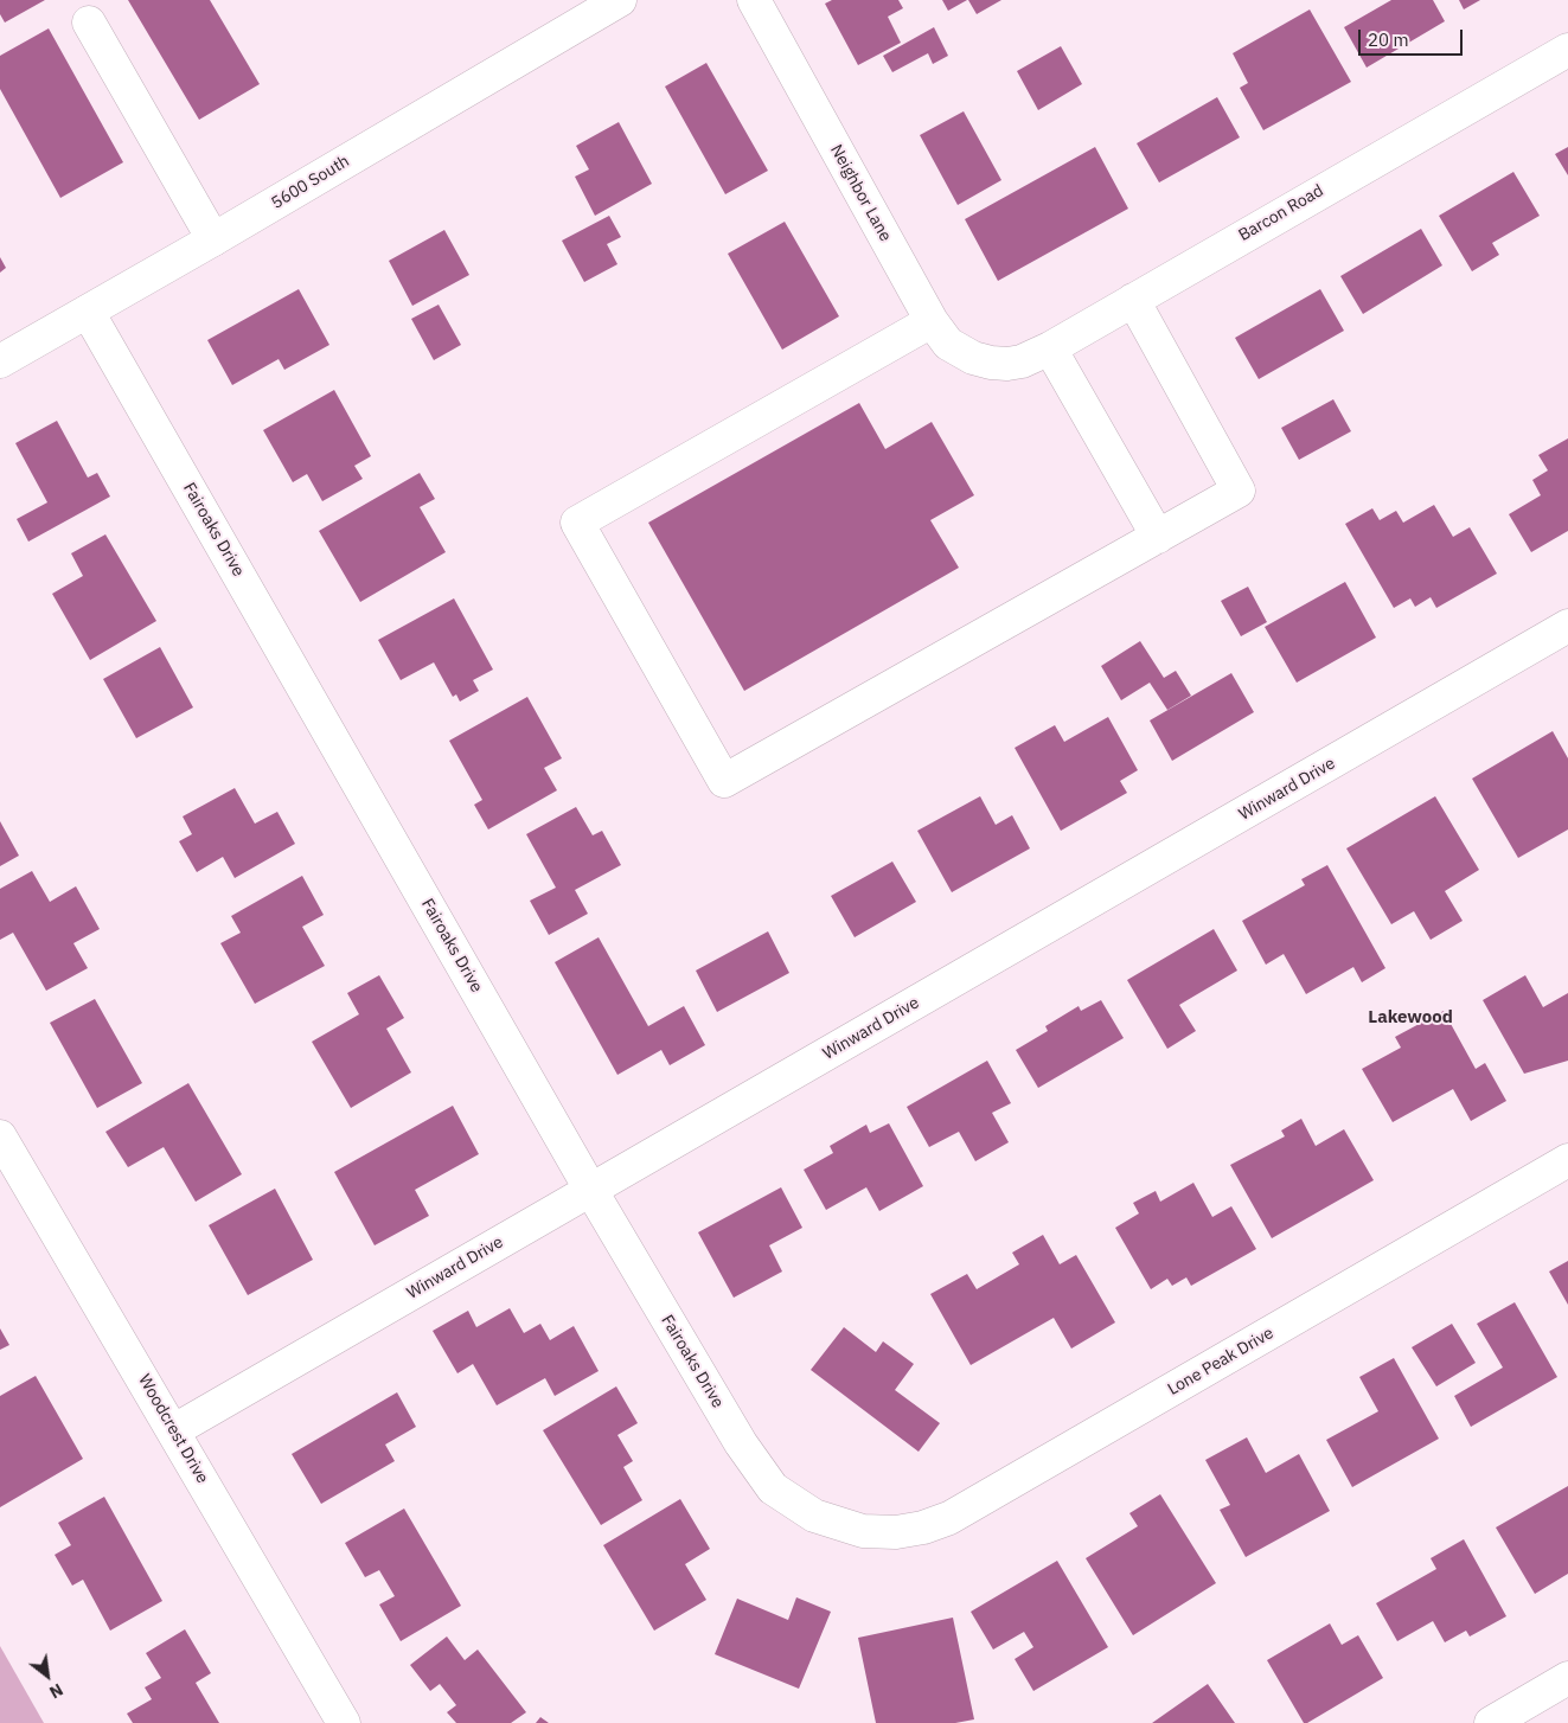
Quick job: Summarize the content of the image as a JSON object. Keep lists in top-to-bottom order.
{
  "streets": {
    "street": [
      "5600 South",
      "Neighbor Lane",
      "Barcon Road",
      "Fairoaks Drive",
      "Winward Drive",
      "Lone Peak Drive",
      "Woodcrest Drive"
    ]
  },
  "crossings": [
    ["5600 South", "Fairoaks Drive"],
    ["Neighbor Lane", "Barcon Road"],
    ["Fairoaks Drive", "Winward Drive"],
    ["Fairoaks Drive", "Lone Peak Drive"],
    ["Winward Drive", "Woodcrest Drive"]
  ],
  "districts": ["Lakewood"],
  "scale_bar": "20 m",
  "north": "bottom right"
}
